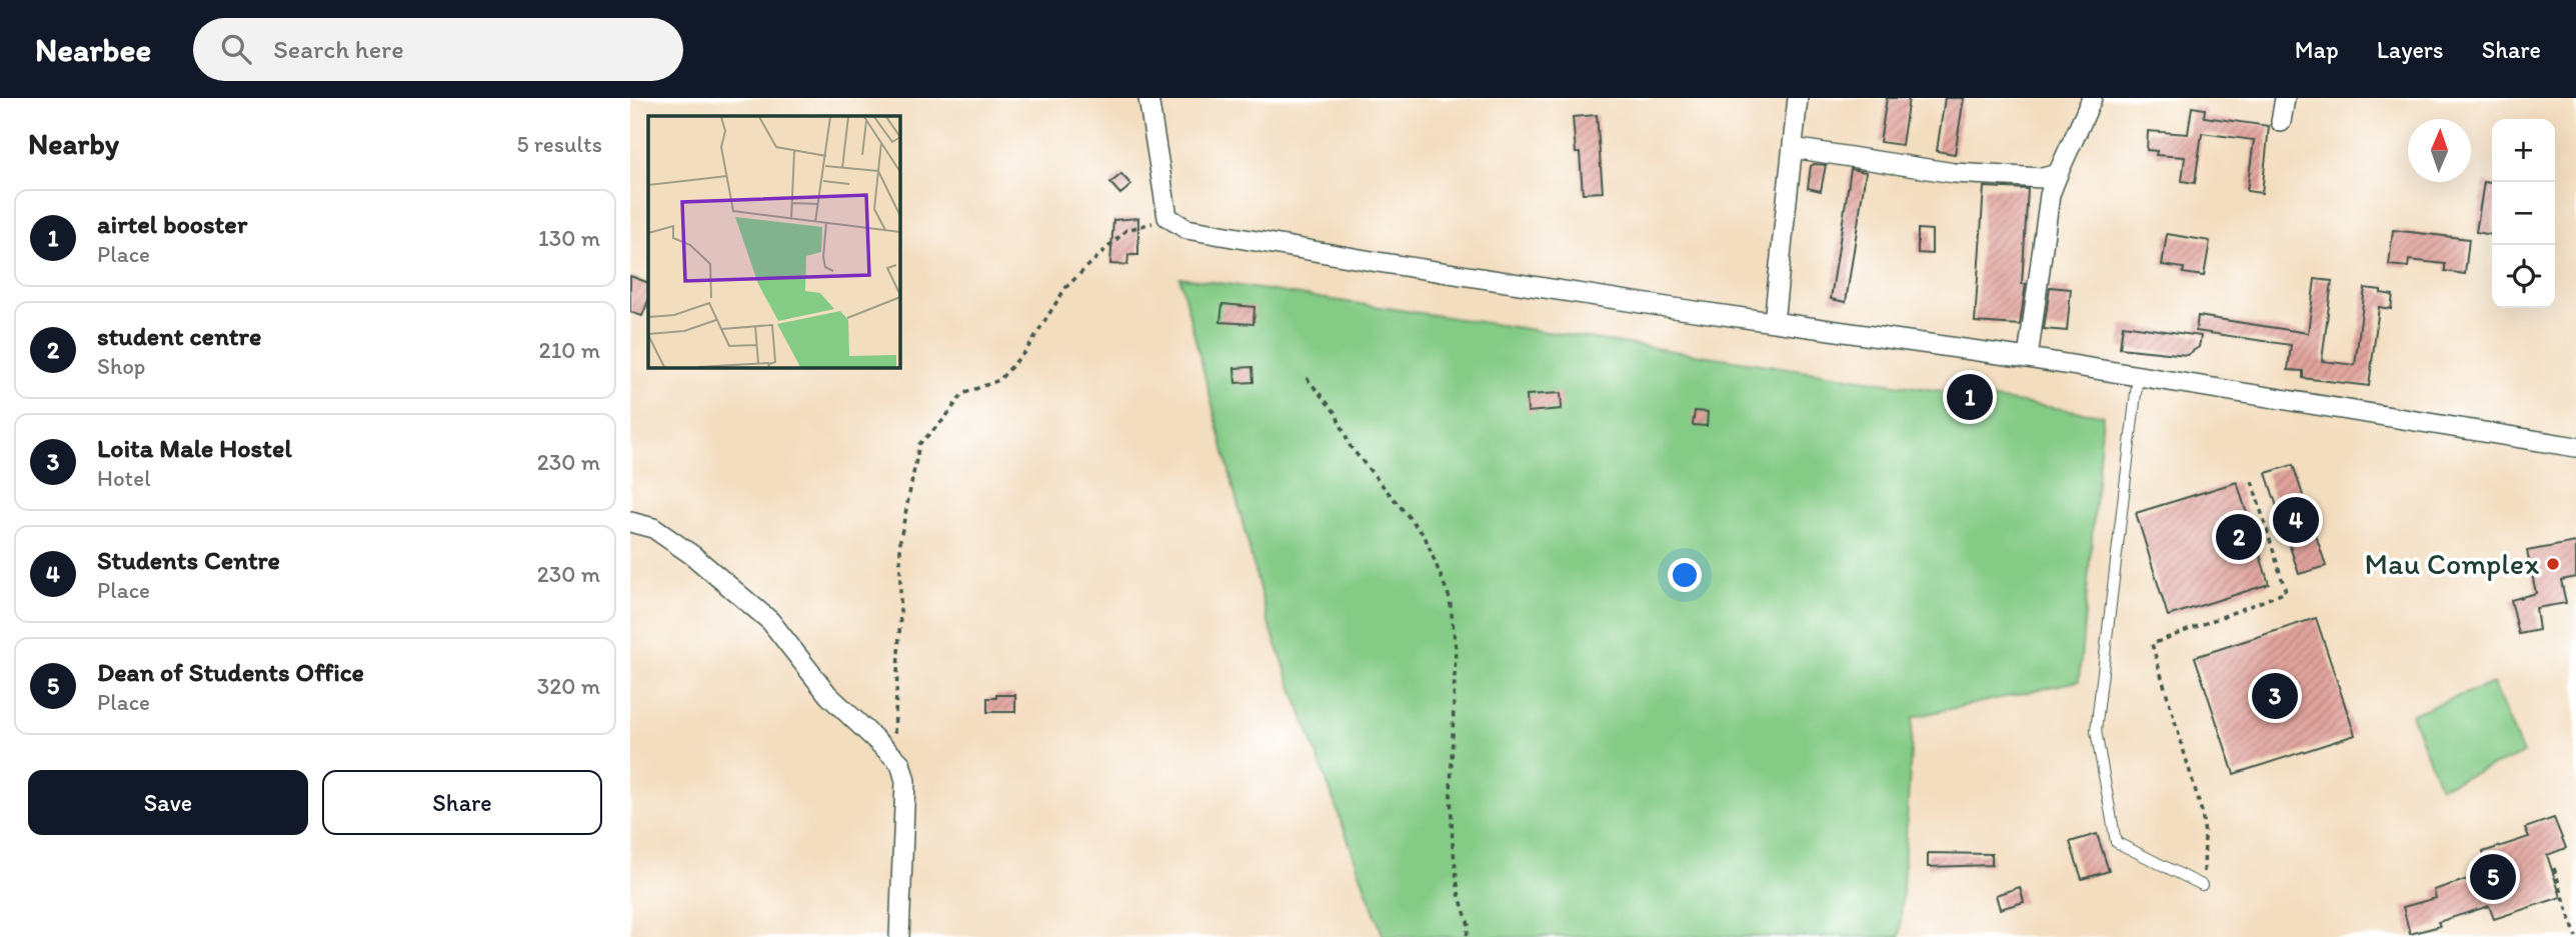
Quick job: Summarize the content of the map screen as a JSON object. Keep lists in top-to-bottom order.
{
  "places": ["Mau Complex"],
  "north": "top",
  "page": {
    "header": "Nearbee",
    "search": "Search here",
    "nav": ["Map", "Layers", "Share"],
    "heading": ["Nearby", "5 results"],
    "map_buttons": ["+", "−"],
    "list": [
      {
        "mark": "1",
        "name": "airtel booster",
        "note": "Place",
        "value": "130 m"
      },
      {
        "mark": "2",
        "name": "student centre",
        "note": "Shop",
        "value": "210 m"
      },
      {
        "mark": "3",
        "name": "Loita Male Hostel",
        "note": "Hotel",
        "value": "230 m"
      },
      {
        "mark": "4",
        "name": "Students Centre",
        "note": "Place",
        "value": "230 m"
      },
      {
        "mark": "5",
        "name": "Dean of Students Office",
        "note": "Place",
        "value": "320 m"
      }
    ],
    "pins": [
      "1",
      "4",
      "2",
      "3",
      "5"
    ],
    "buttons": ["Save", "Share"]
  }
}
